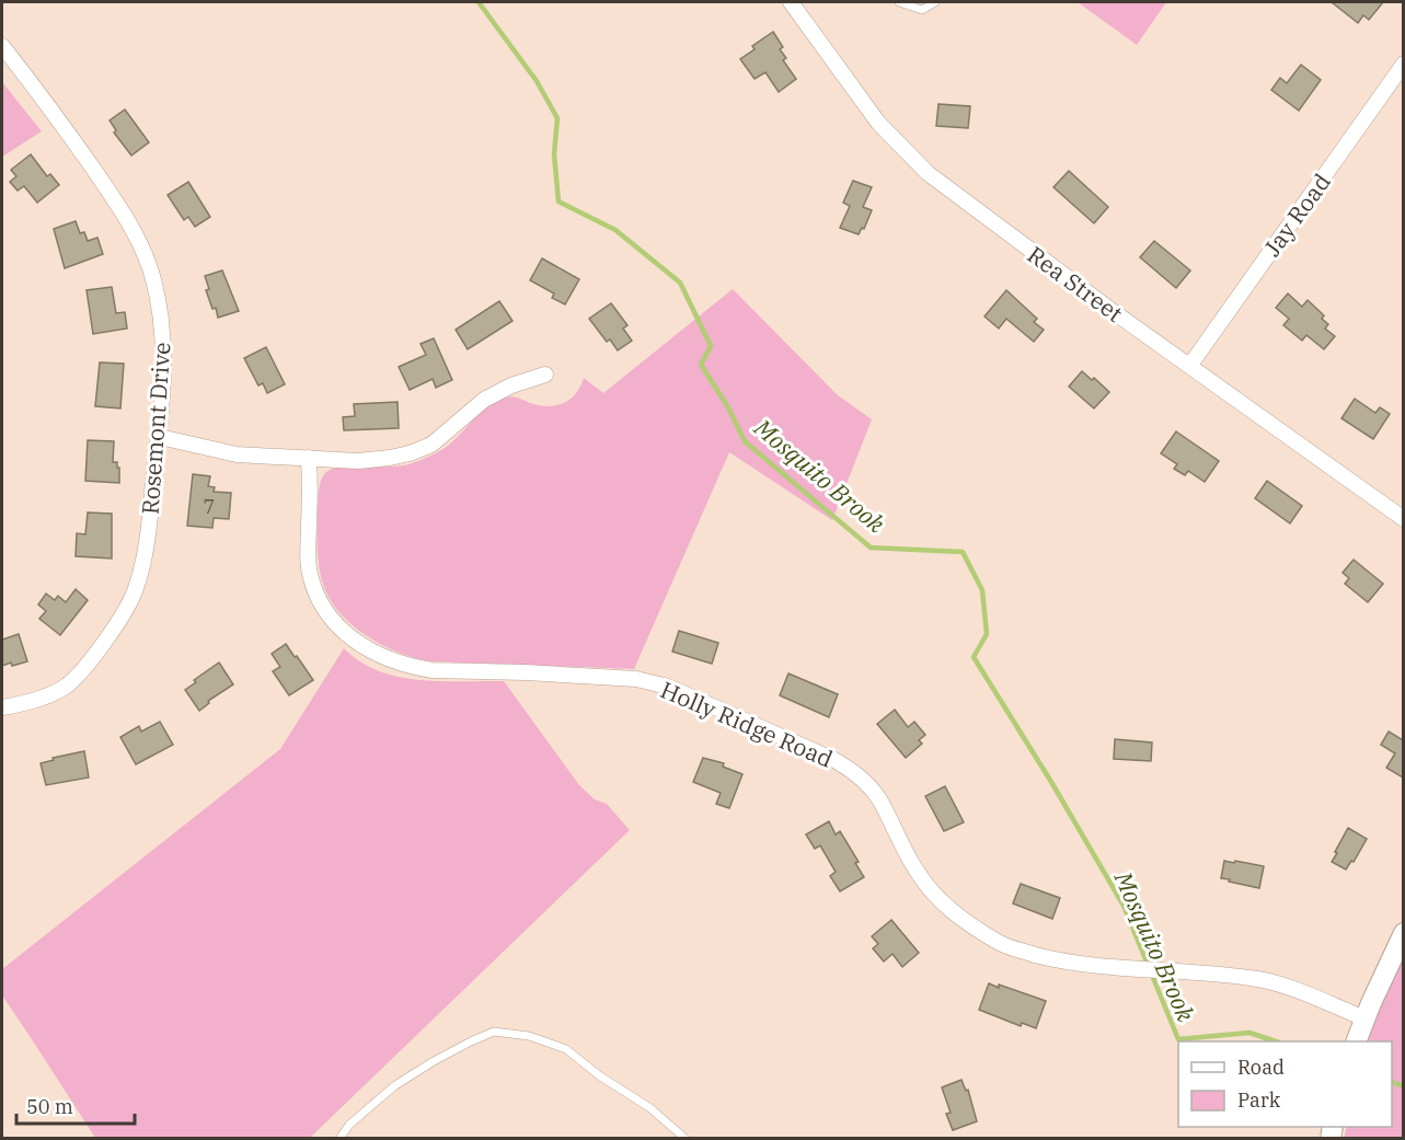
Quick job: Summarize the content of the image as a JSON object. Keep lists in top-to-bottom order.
{
  "streets": {
    "street": [
      "Jay Road",
      "Rea Street",
      "Rosemont Drive",
      "Holly Ridge Road"
    ]
  },
  "crossings": [
    ["Jay Road", "Rea Street"]
  ],
  "water": ["Mosquito Brook"],
  "house_numbers": ["7"],
  "legend": ["Road", "Park"],
  "scale_bar": "50 m"
}
